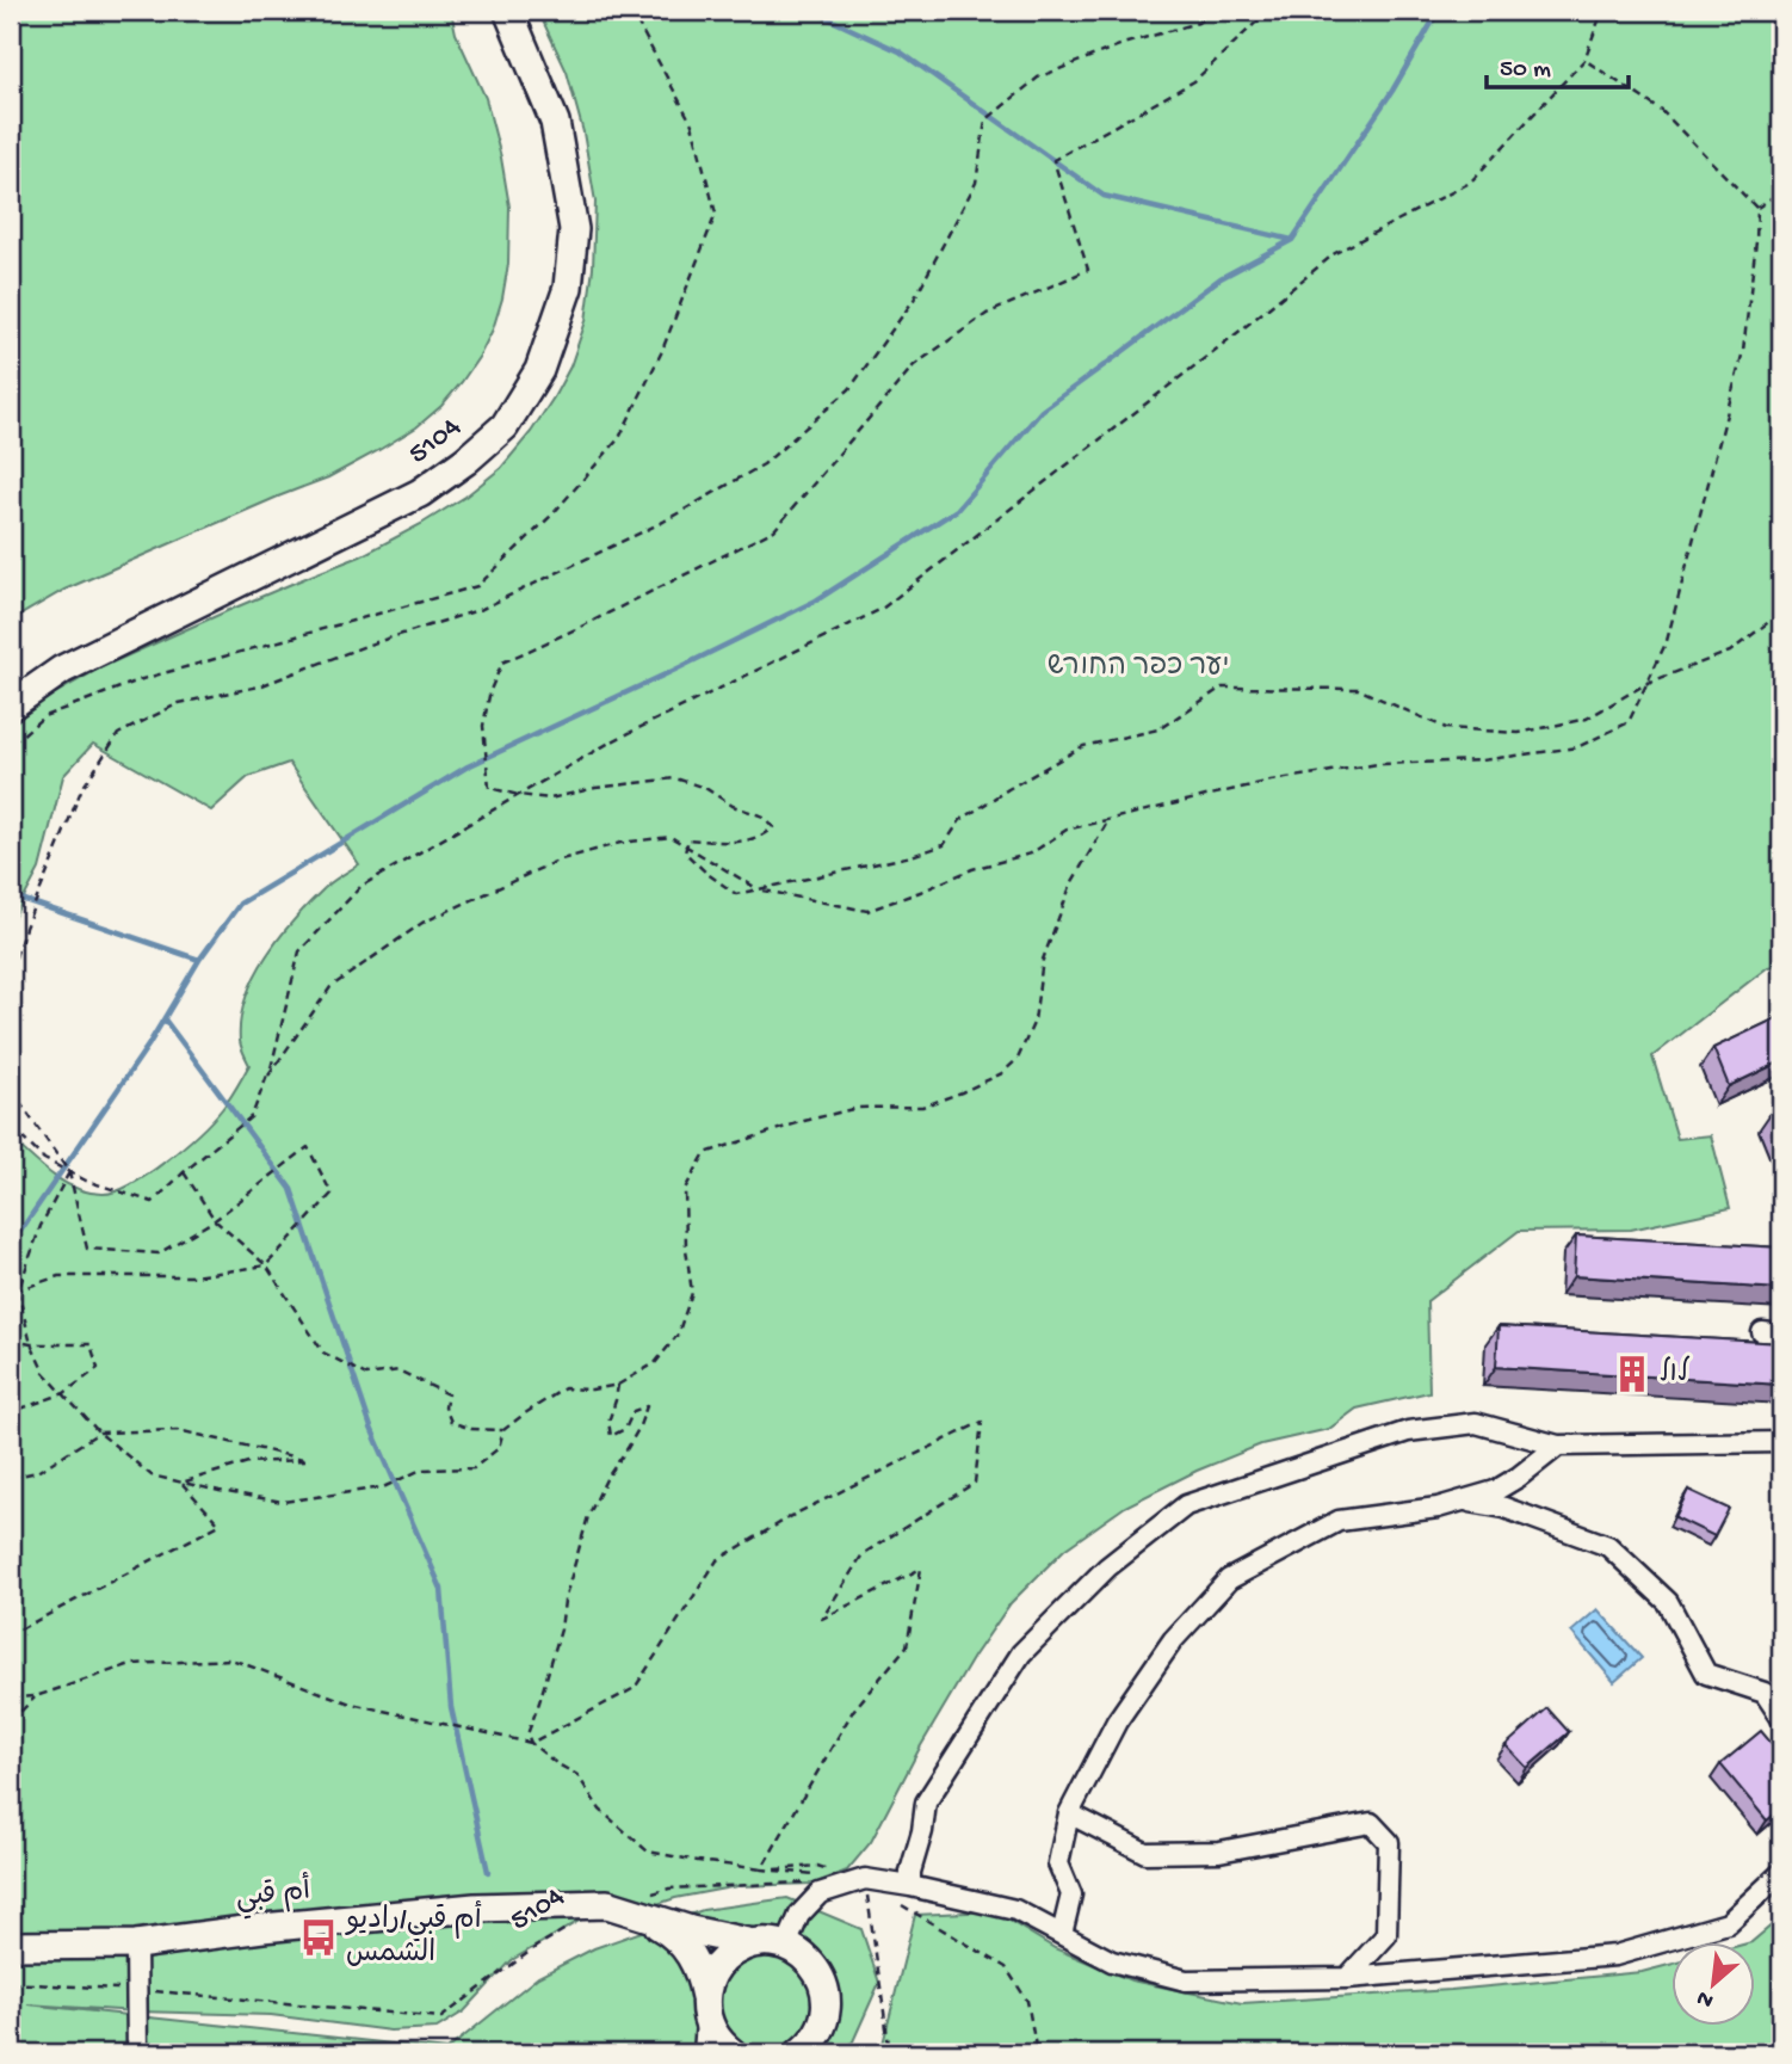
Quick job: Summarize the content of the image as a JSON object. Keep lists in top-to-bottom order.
{
  "streets": {
    "street": ["5104", "أم قبي"]
  },
  "parks": ["יער כפר החורש"],
  "places": {
    "building": ["לול"],
    "bus stop": ["أم قبي/راديو الشمس"]
  },
  "scale_bar": "50 m",
  "north": "bottom left"
}
